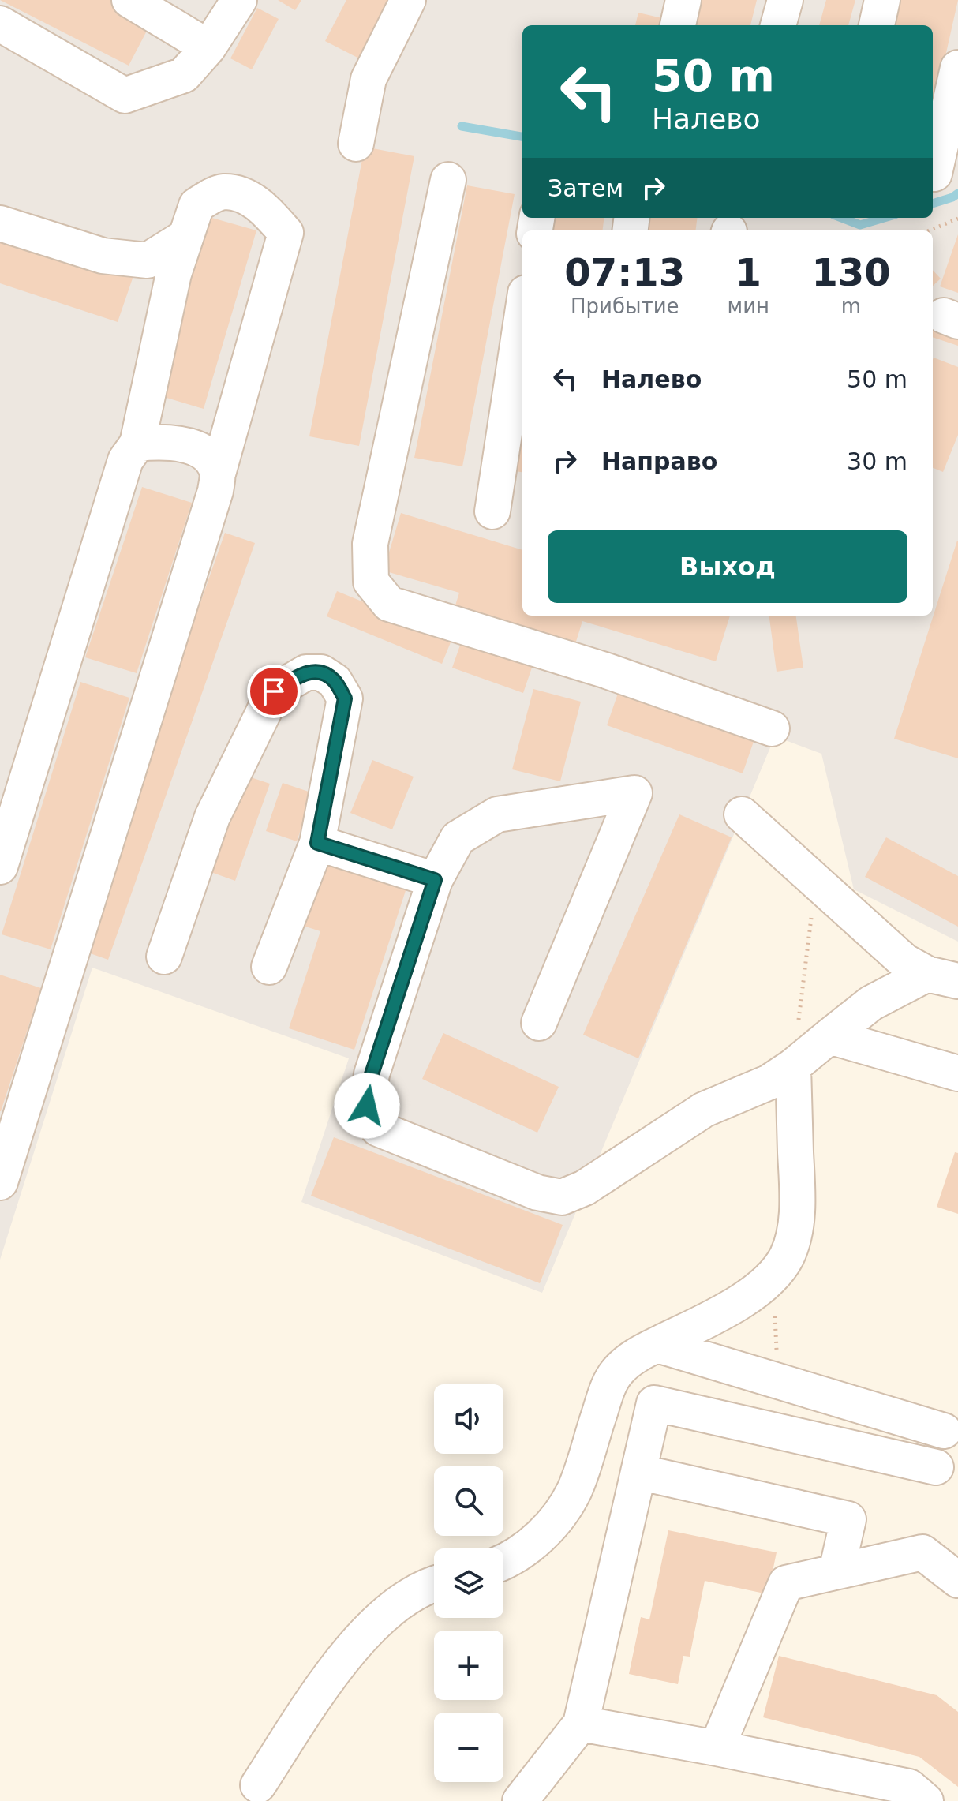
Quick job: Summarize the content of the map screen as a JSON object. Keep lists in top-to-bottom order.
{
  "page": {
    "turn": ["50 m", "Налево"],
    "then": "Затем",
    "eta": [
      "07:13",
      "Прибытие",
      "1",
      "мин",
      "130",
      "m"
    ],
    "list": [
      {
        "name": "Налево",
        "value": "50 m"
      },
      {
        "name": "Направо",
        "value": "30 m"
      }
    ],
    "buttons": "Выход",
    "map_buttons": ["+", "−"]
  }
}
